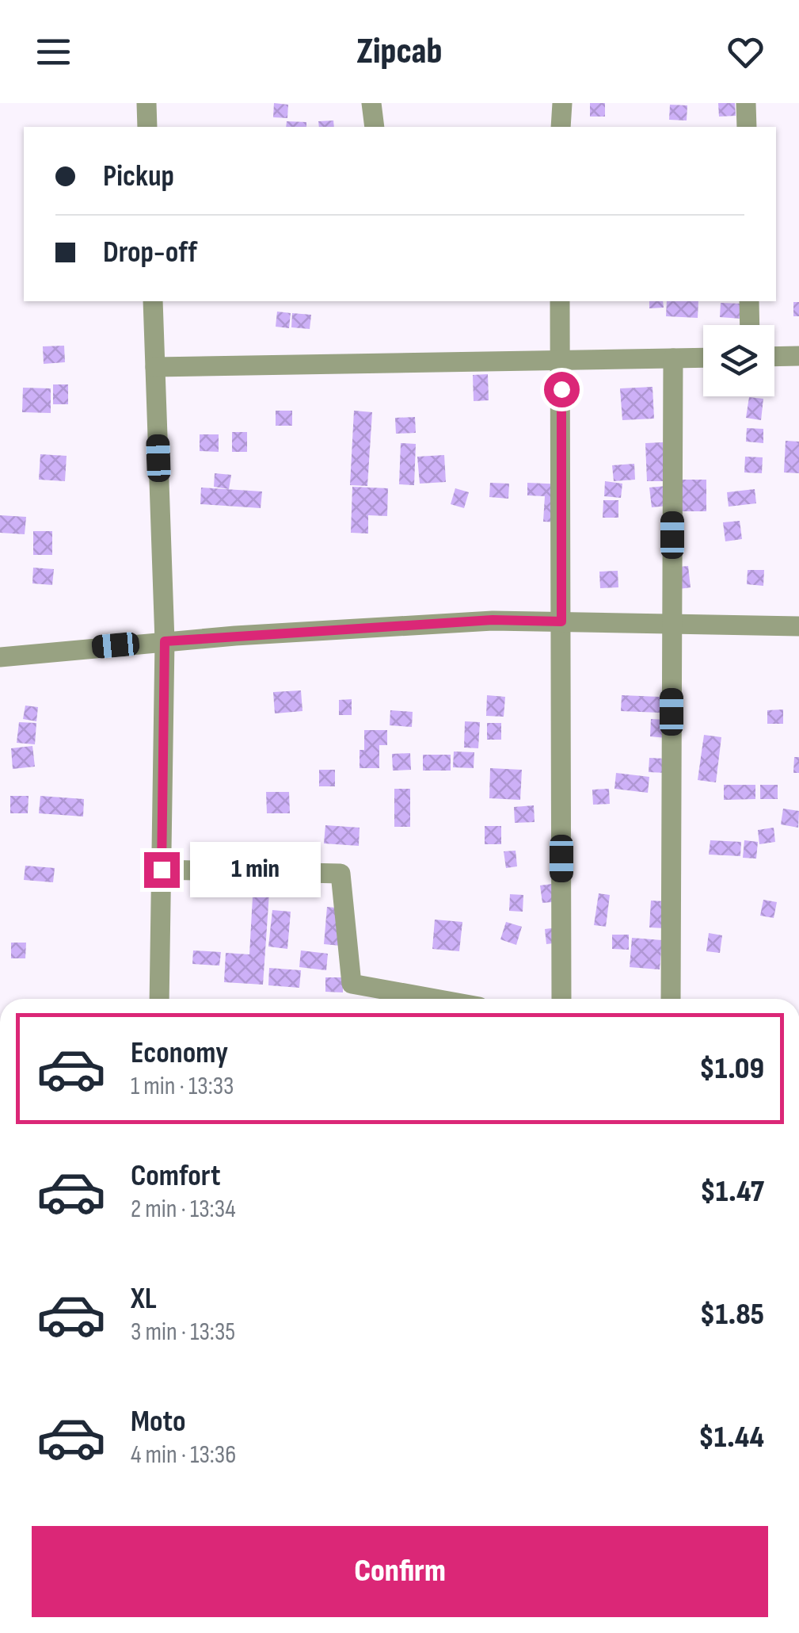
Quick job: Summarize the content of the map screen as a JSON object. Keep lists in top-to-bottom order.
{
  "page": {
    "header": "Zipcab",
    "banner": ["Pickup", "Drop-off"],
    "bubble": "1 min",
    "list": [
      {
        "name": "Economy",
        "note": "1 min · 13:33",
        "value": "$1.09"
      },
      {
        "name": "Comfort",
        "note": "2 min · 13:34",
        "value": "$1.47"
      },
      {
        "name": "XL",
        "note": "3 min · 13:35",
        "value": "$1.85"
      },
      {
        "name": "Moto",
        "note": "4 min · 13:36",
        "value": "$1.44"
      }
    ],
    "buttons": "Confirm"
  }
}
